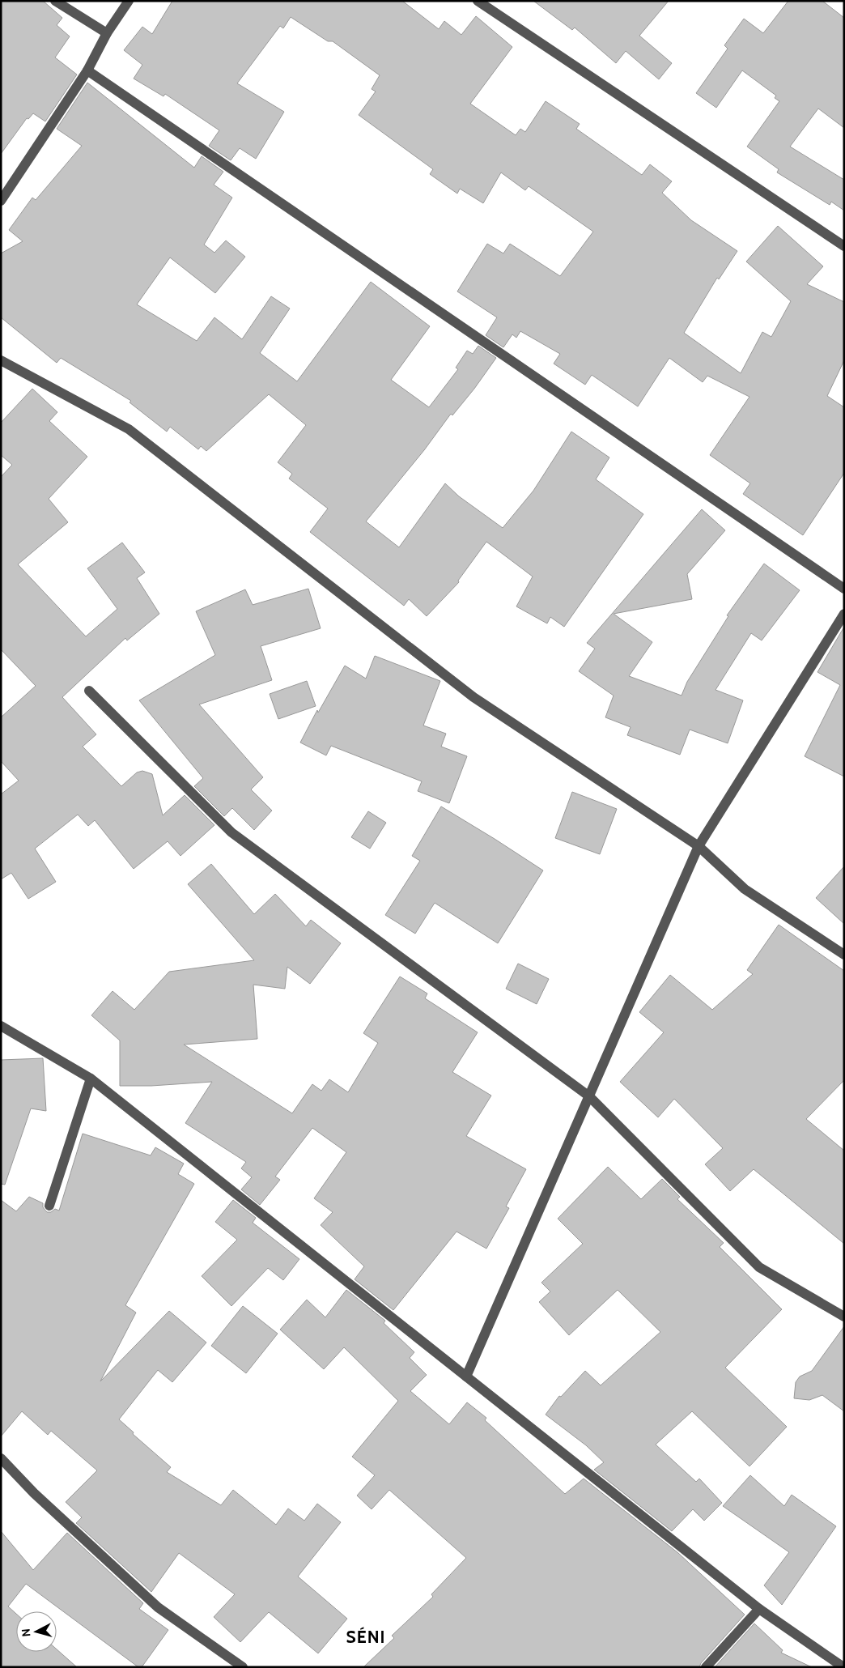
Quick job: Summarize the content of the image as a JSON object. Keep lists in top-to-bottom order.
{
  "districts": ["SÉNI"],
  "north": "left"
}
